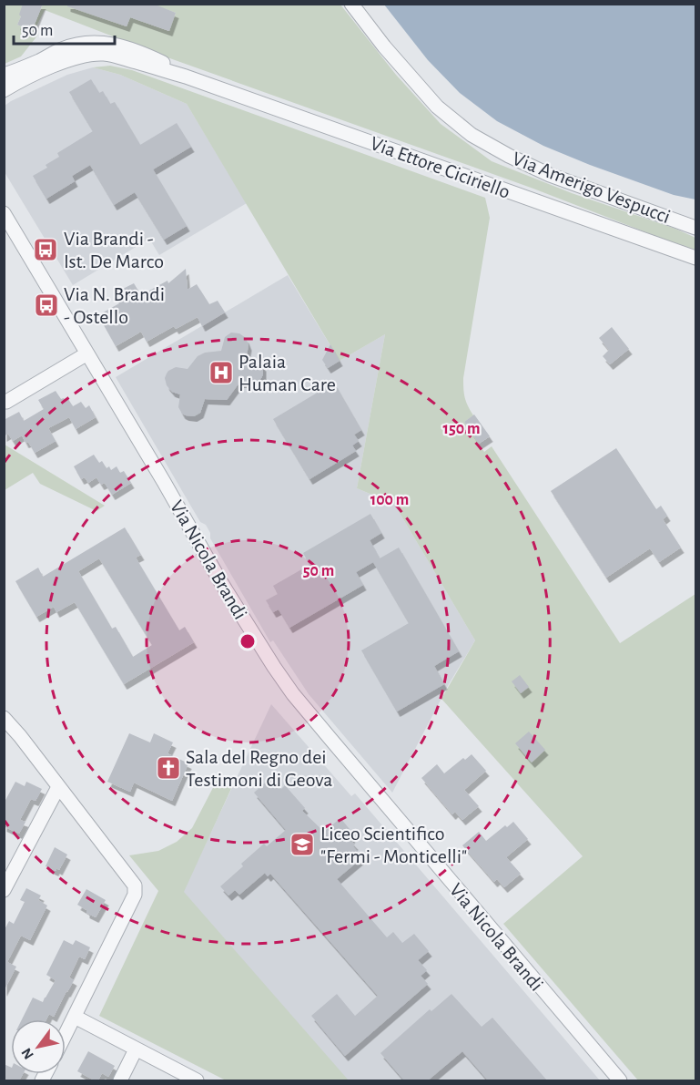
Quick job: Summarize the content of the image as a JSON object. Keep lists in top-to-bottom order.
{
  "streets": {
    "street": ["Via Ettore Ciciriello", "Via Amerigo Vespucci", "Via Nicola Brandi"]
  },
  "places": {
    "bus stop": ["Via Brandi - Ist. De Marco", "Via N. Brandi - Ostello"],
    "hospital": ["Palaia Human Care"],
    "church": ["Sala del Regno dei Testimoni di Geova"],
    "school or university": ["Liceo Scientifico \"Fermi - Monticelli\""]
  },
  "scale_bar": "50 m",
  "north": "bottom left",
  "rings": ["150 m", "100 m", "50 m"]
}
